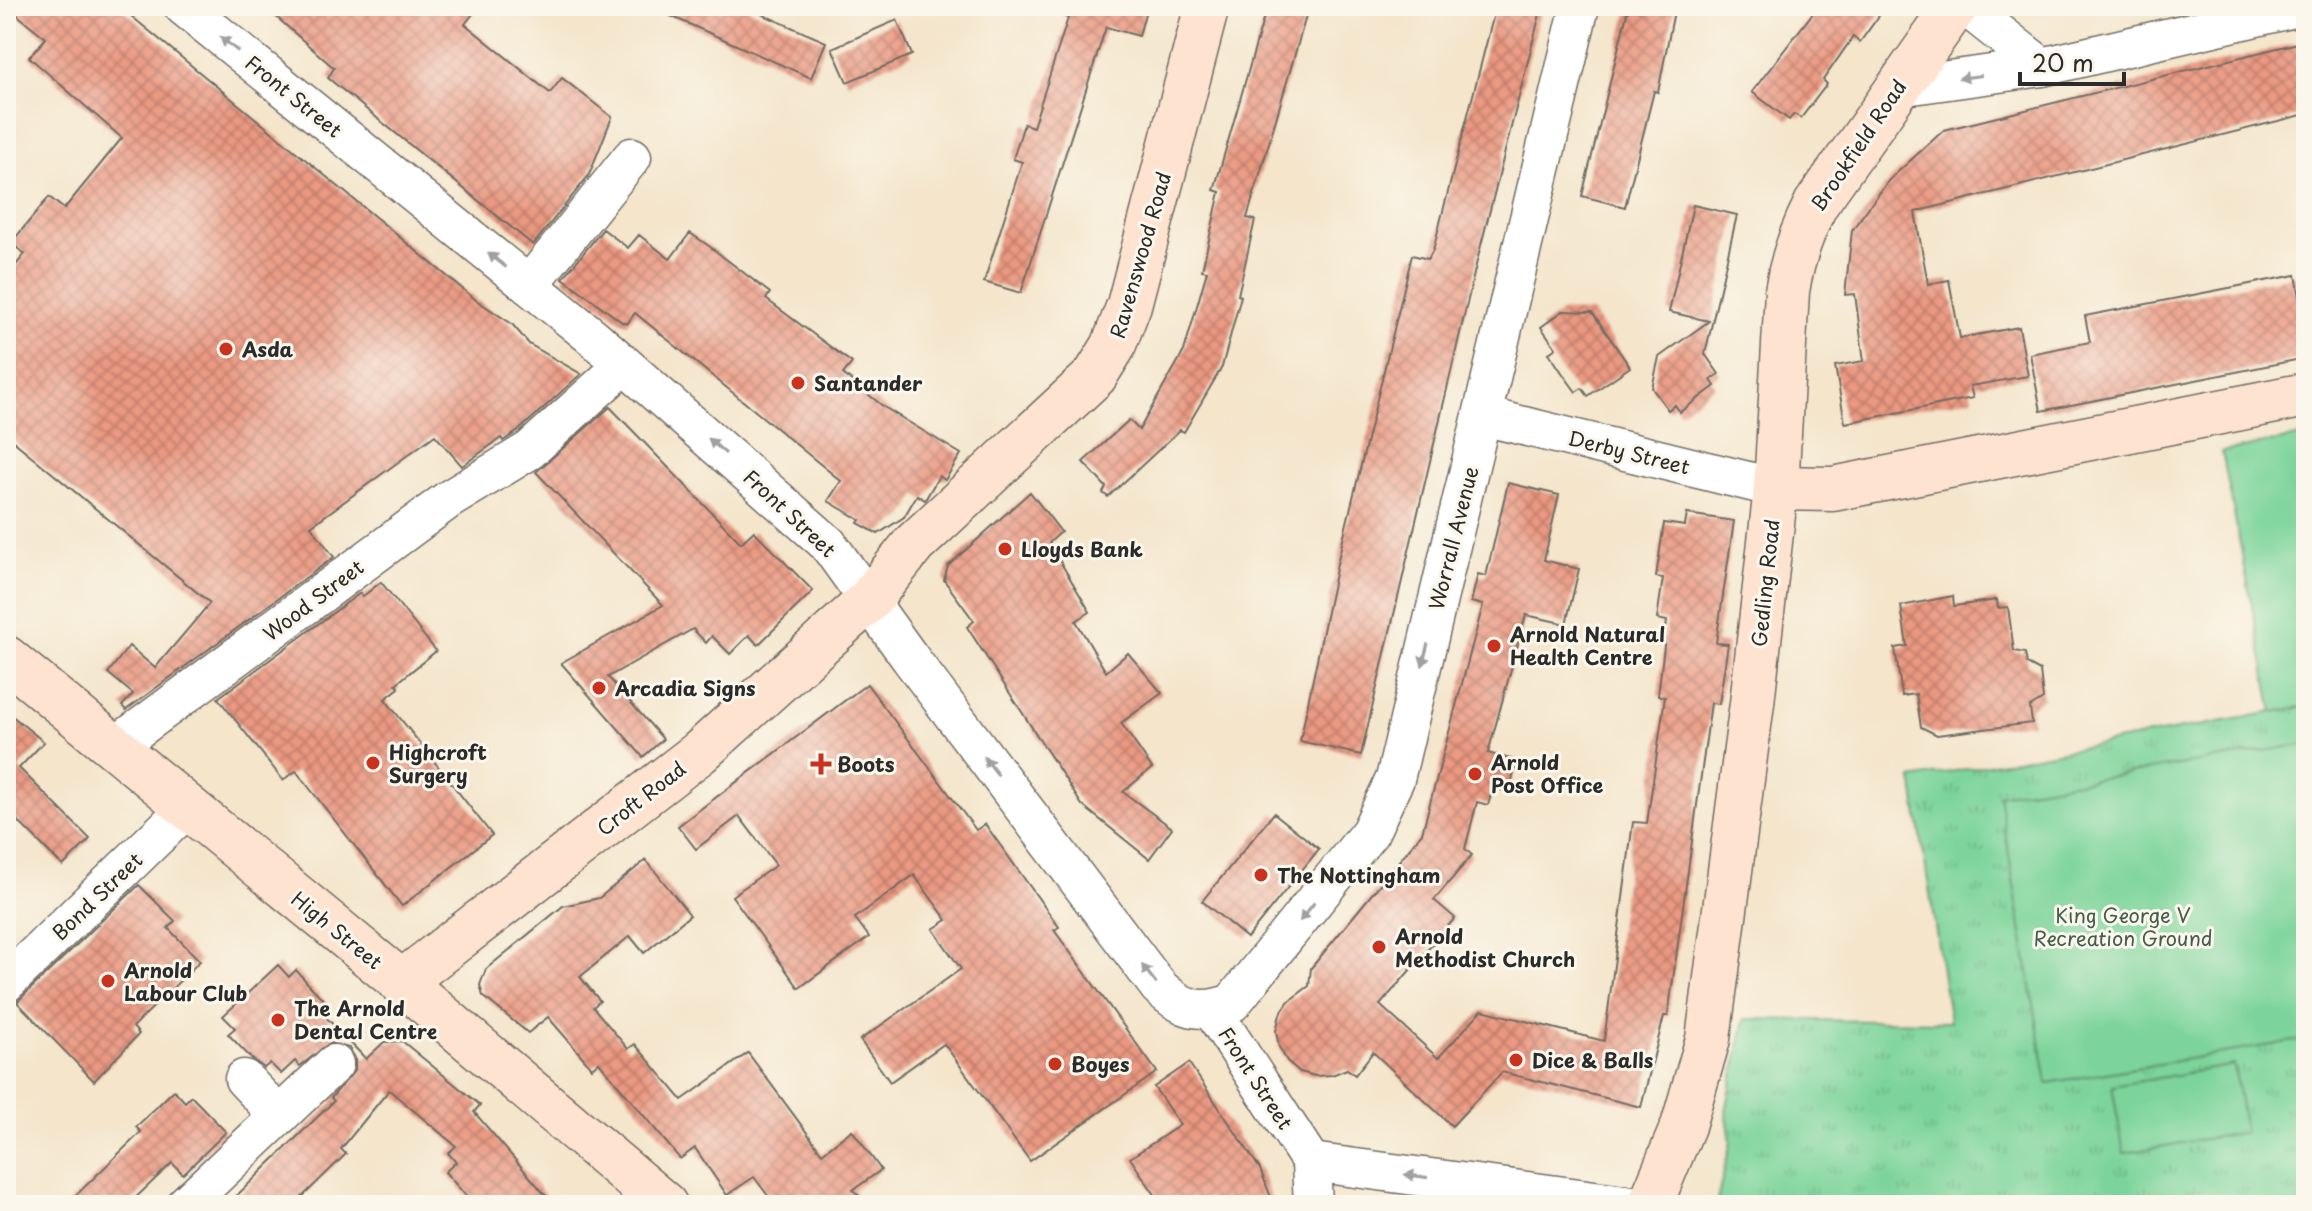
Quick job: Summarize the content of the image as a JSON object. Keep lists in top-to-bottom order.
{
  "streets": {
    "street": [
      "Front Street",
      "Brookfield Road",
      "Ravenswood Road",
      "Derby Street",
      "Worrall Avenue",
      "Gedling Road",
      "Wood Street",
      "Croft Road",
      "Bond Street",
      "High Street"
    ]
  },
  "crossings": [
    ["Front Street", "Ravenswood Road"],
    ["Front Street", "Worrall Avenue"],
    ["Front Street", "Wood Street"],
    ["Front Street", "Croft Road"],
    ["Brookfield Road", "Derby Street"],
    ["Brookfield Road", "Gedling Road"],
    ["Ravenswood Road", "Croft Road"],
    ["Derby Street", "Worrall Avenue"],
    ["Derby Street", "Gedling Road"],
    ["Wood Street", "High Street"],
    ["Croft Road", "High Street"],
    ["Bond Street", "High Street"]
  ],
  "one_way": ["Front Street", "Worrall Avenue"],
  "parks": ["King George V Recreation Ground"],
  "places": {
    "other": [
      "Asda",
      "Santander",
      "Lloyds Bank",
      "Arnold Natural Health Centre",
      "Arcadia Signs",
      "Highcroft Surgery",
      "Arnold Post Office",
      "The Nottingham",
      "Arnold Methodist Church",
      "Arnold Labour Club",
      "The Arnold Dental Centre",
      "Dice & Balls",
      "Boyes"
    ],
    "health": ["Boots"]
  },
  "scale_bar": "20 m"
}
